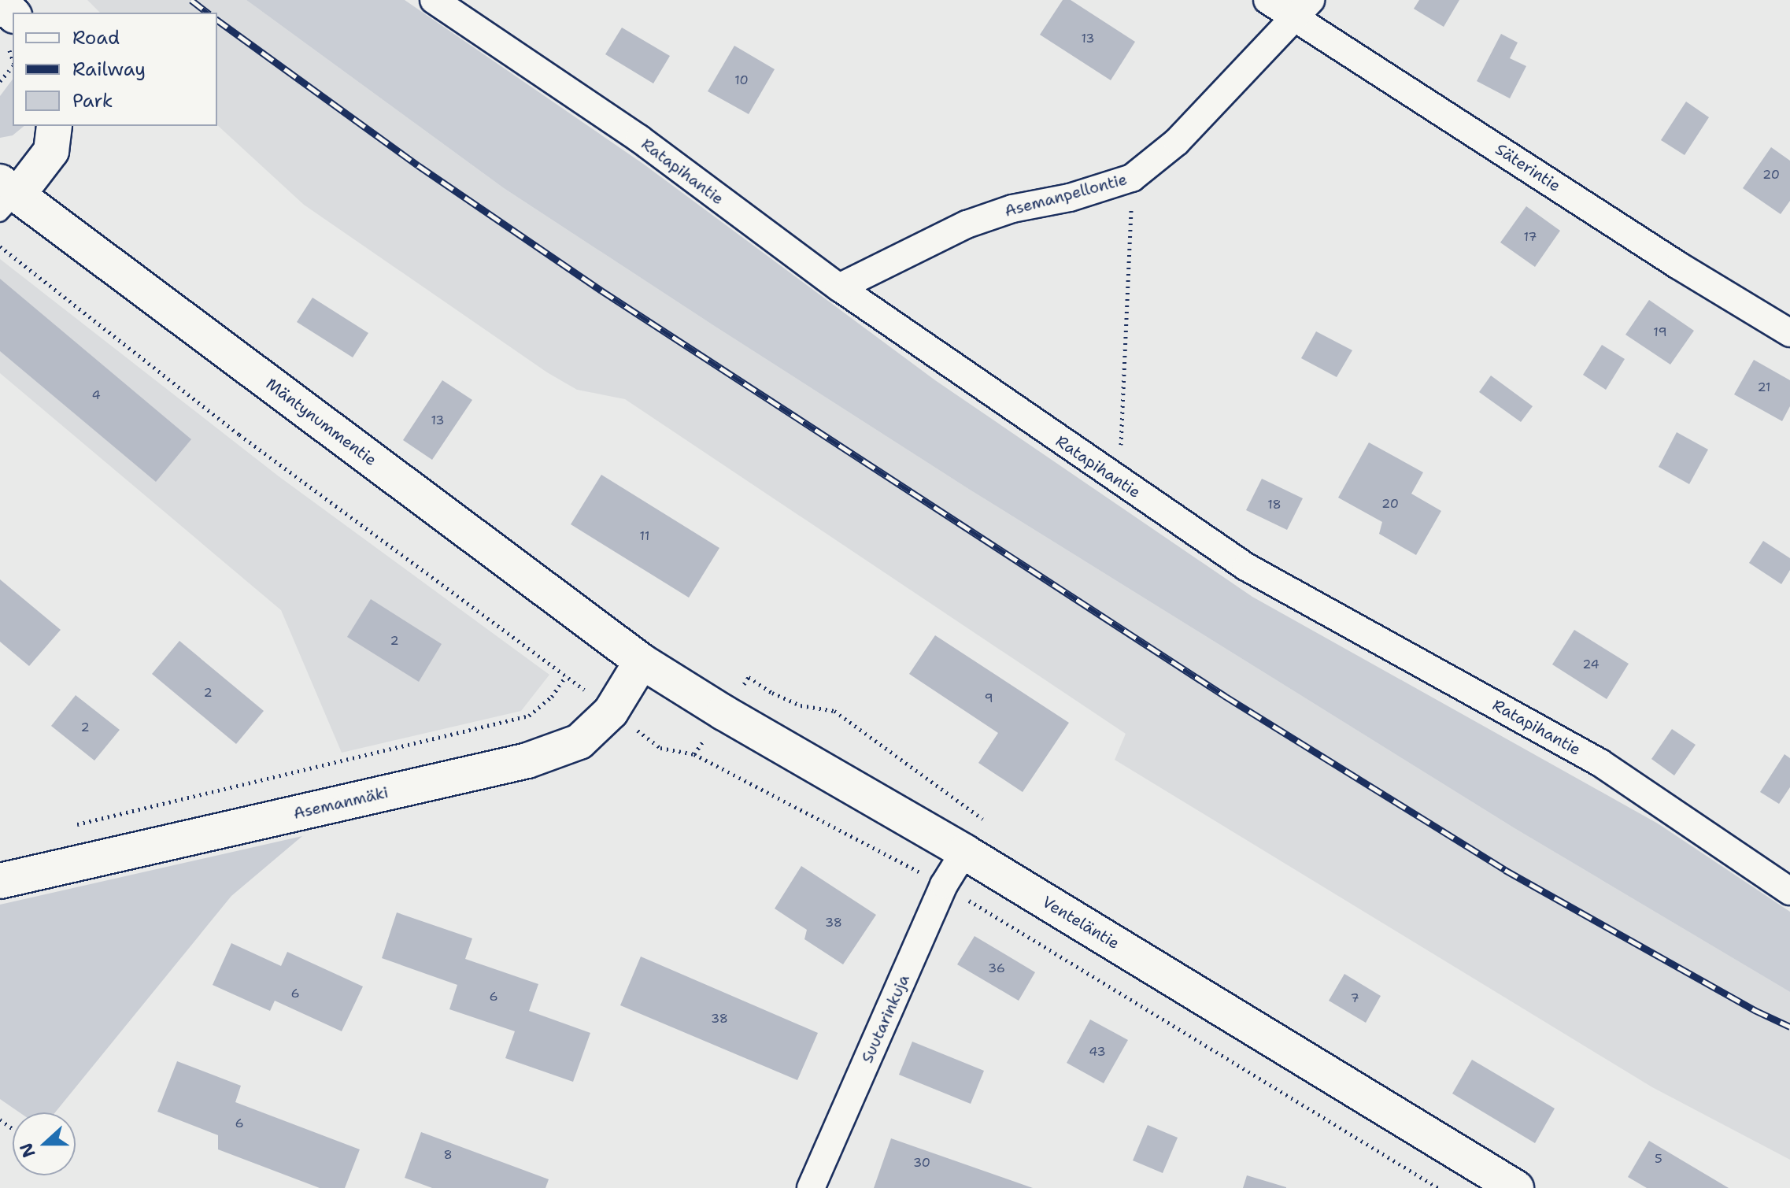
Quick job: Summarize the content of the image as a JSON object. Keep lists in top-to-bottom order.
{
  "streets": {
    "street": [
      "Säterintie",
      "Ratapihantie",
      "Asemanpellontie",
      "Mäntynummentie",
      "Asemanmäki",
      "Venteläntie",
      "Suutarinkuja"
    ]
  },
  "crossings": [
    ["Säterintie", "Asemanpellontie"],
    ["Ratapihantie", "Asemanpellontie"],
    ["Mäntynummentie", "Asemanmäki"],
    ["Mäntynummentie", "Venteläntie"],
    ["Asemanmäki", "Venteläntie"],
    ["Venteläntie", "Suutarinkuja"]
  ],
  "house_numbers": [
    "13",
    "10",
    "20",
    "17",
    "19",
    "21",
    "4",
    "13",
    "20",
    "18",
    "11",
    "2",
    "24",
    "2",
    "9",
    "2",
    "38",
    "36",
    "6",
    "6",
    "7",
    "38",
    "43",
    "6",
    "8",
    "5",
    "30"
  ],
  "legend": ["Road", "Railway", "Park"],
  "north": "left"
}
